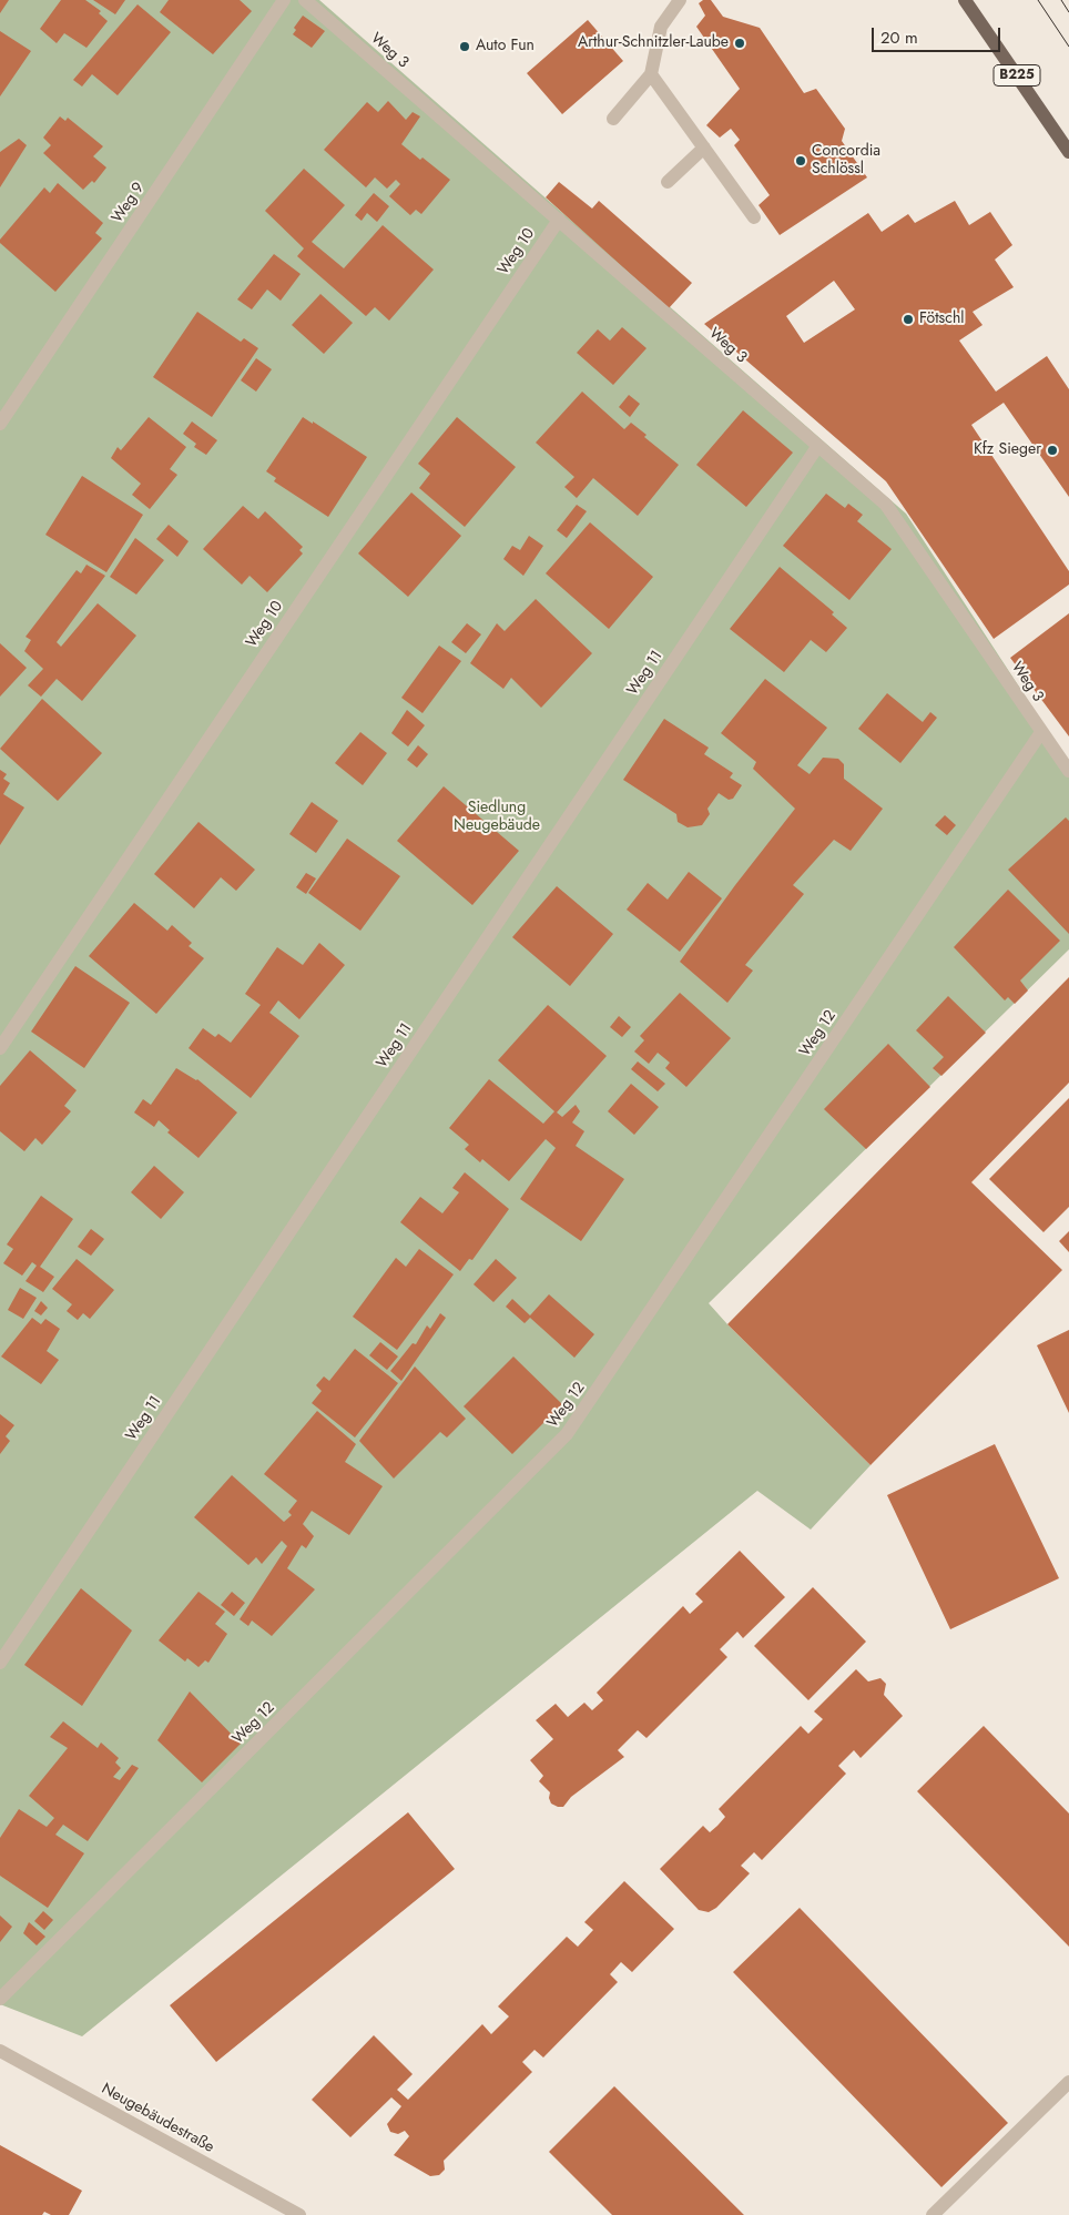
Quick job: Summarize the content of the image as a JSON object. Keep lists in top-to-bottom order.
{
  "streets": {
    "main road": ["B225"],
    "street": [
      "Weg 3",
      "Weg 9",
      "Weg 10",
      "Weg 11",
      "Weg 12",
      "Neugebäudestraße"
    ]
  },
  "crossings": [
    ["Weg 3", "Weg 10"],
    ["Weg 3", "Weg 11"],
    ["Weg 3", "Weg 12"]
  ],
  "parks": ["Siedlung Neugebäude"],
  "places": [
    "Arthur-Schnitzler-Laube",
    "Auto Fun",
    "Concordia Schlössl",
    "Fötschl",
    "Kfz Sieger"
  ],
  "scale_bar": "20 m"
}
